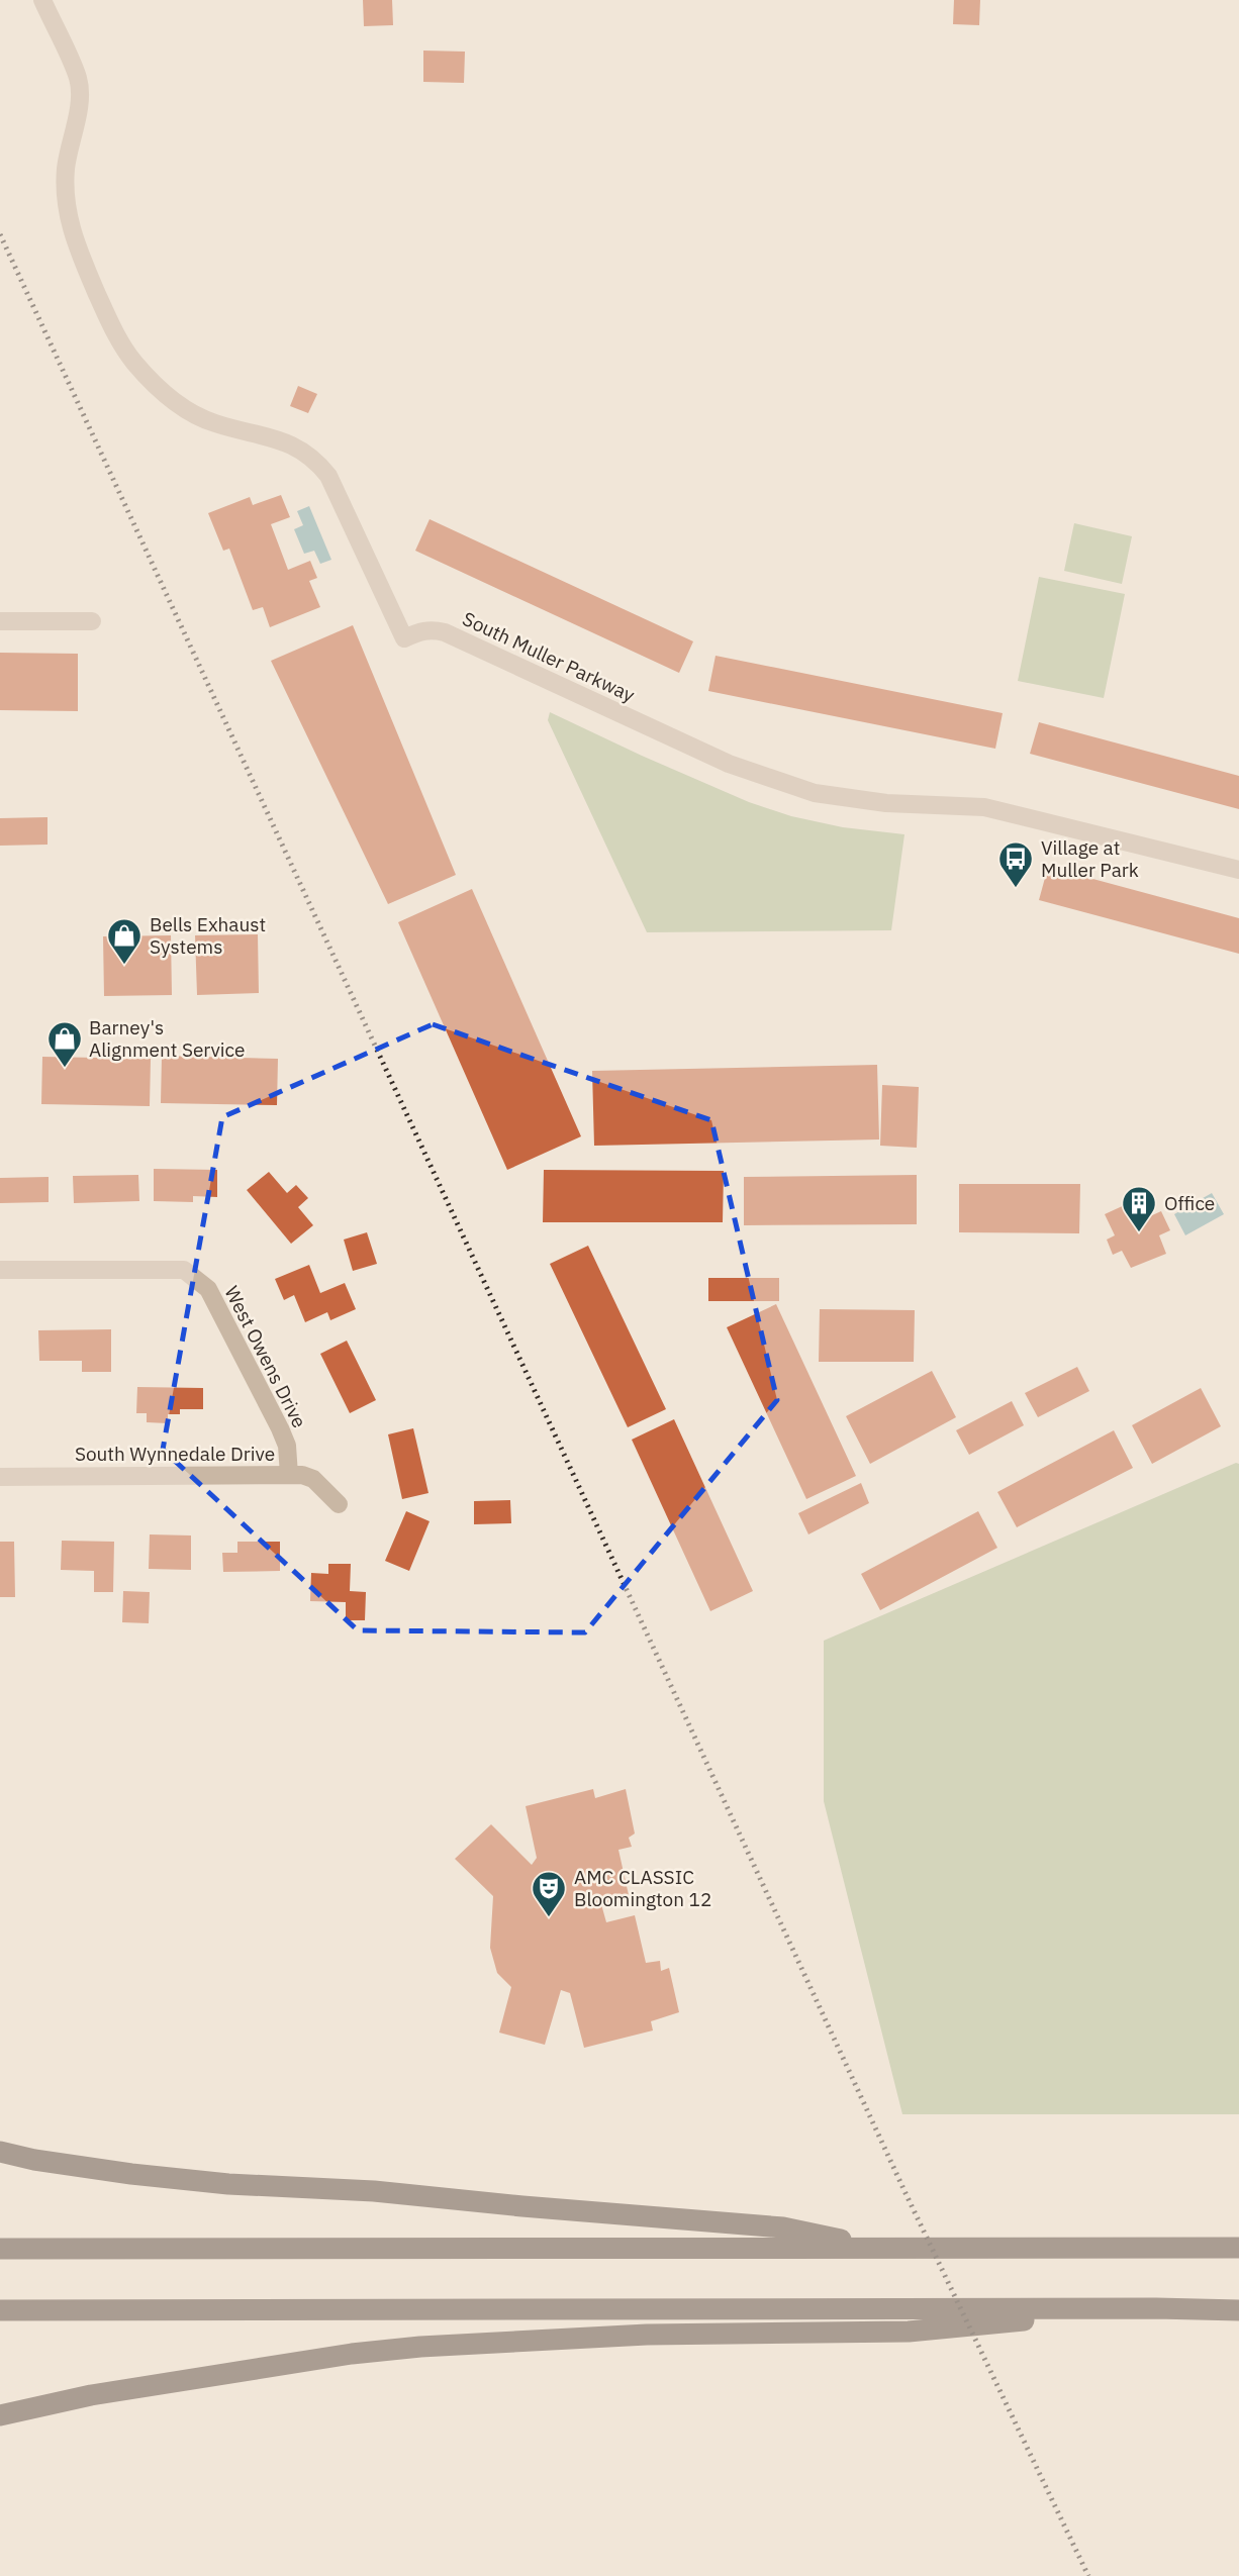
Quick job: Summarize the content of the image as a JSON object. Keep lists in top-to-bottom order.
{
  "streets": {
    "street": ["South Muller Parkway", "West Owens Drive", "South Wynnedale Drive"]
  },
  "crossings": [
    ["West Owens Drive", "South Wynnedale Drive"]
  ],
  "places": {
    "bus stop": ["Village at Muller Park"],
    "shop": ["Bells Exhaust Systems", "Barney's Alignment Service"],
    "building": ["Office"],
    "theatre": ["AMC CLASSIC Bloomington 12"]
  }
}
